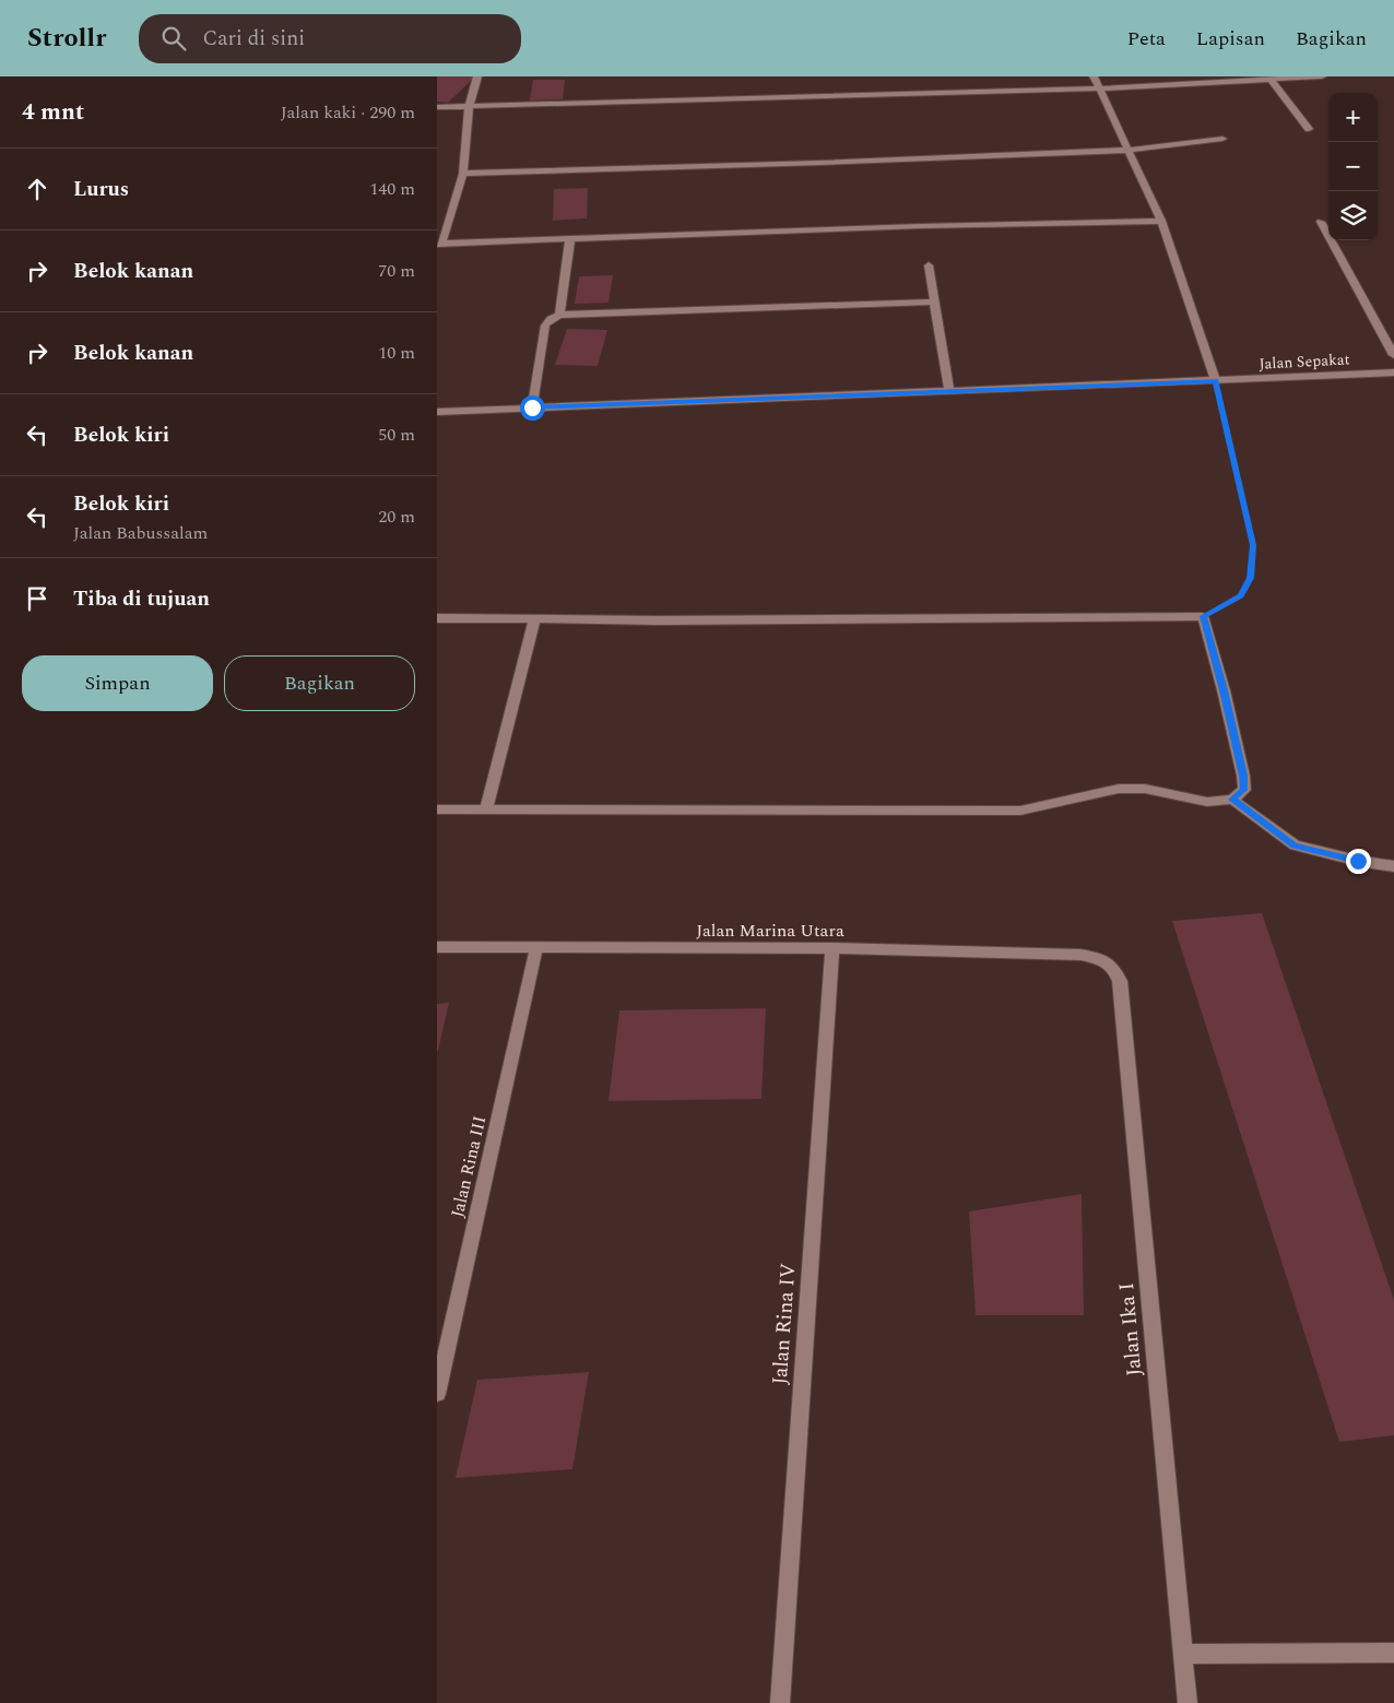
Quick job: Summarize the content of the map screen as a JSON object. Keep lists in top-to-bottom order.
{
  "streets": {
    "street": [
      "Jalan Sepakat",
      "Jalan Marina Utara",
      "Jalan Rina III",
      "Jalan Rina IV",
      "Jalan Ika I"
    ]
  },
  "crossings": [
    ["Jalan Marina Utara", "Jalan Rina III"],
    ["Jalan Marina Utara", "Jalan Rina IV"],
    ["Jalan Marina Utara", "Jalan Ika I"]
  ],
  "page": {
    "header": "Strollr",
    "search": "Cari di sini",
    "nav": ["Peta", "Lapisan", "Bagikan"],
    "heading": ["4 mnt", "Jalan kaki · 290 m"],
    "map_buttons": ["+", "−"],
    "list": [
      ["Lurus", "140 m"],
      ["Belok kanan", "70 m"],
      ["Belok kanan", "10 m"],
      ["Belok kiri", "50 m"],
      ["Belok kiri", "Jalan Babussalam", "20 m"],
      "Tiba di tujuan"
    ],
    "buttons": ["Simpan", "Bagikan"]
  }
}
